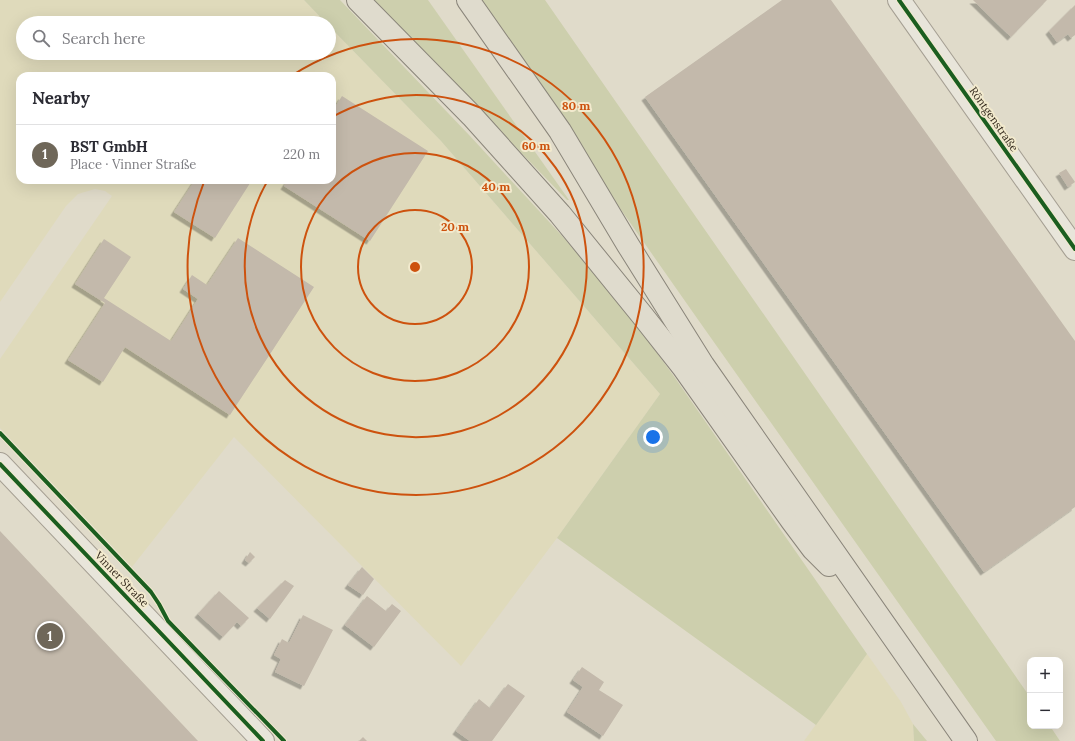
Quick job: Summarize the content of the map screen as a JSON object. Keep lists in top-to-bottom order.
{
  "streets": {
    "street": ["Röntgenstraße", "Vinner Straße"]
  },
  "page": {
    "search": "Search here",
    "heading": "Nearby",
    "list": [
      {
        "mark": "1",
        "name": "BST GmbH",
        "note": "Place · Vinner Straße",
        "value": "220 m"
      }
    ],
    "pins": "1",
    "map_buttons": ["+", "−"]
  },
  "rings": [
    "80 m",
    "60 m",
    "40 m",
    "20 m"
  ]
}
